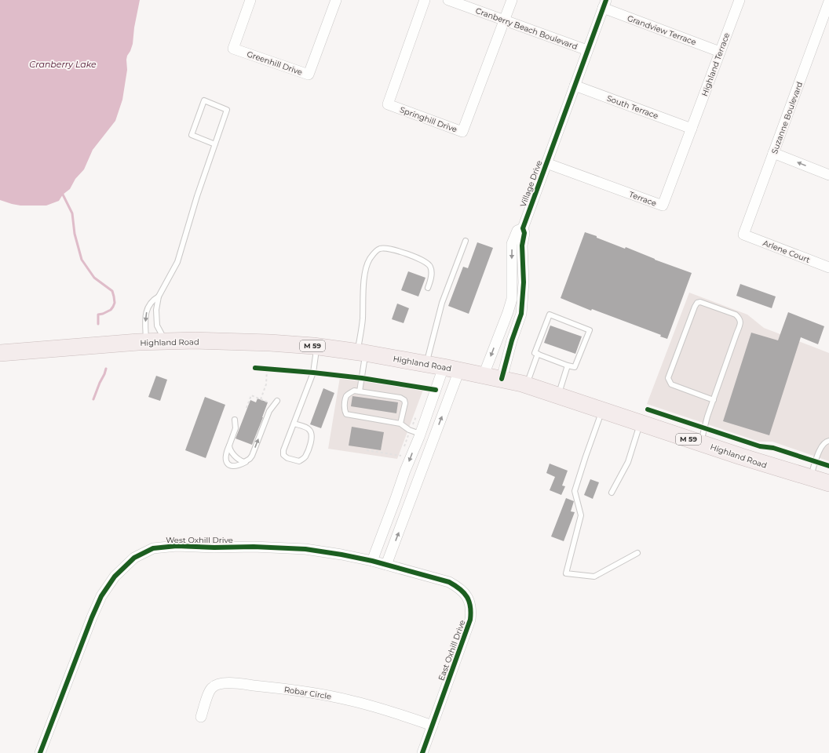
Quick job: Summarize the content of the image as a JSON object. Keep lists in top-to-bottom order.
{
  "streets": {
    "highway": ["Highland Road", "M 59"],
    "street": [
      "Cranberry Beach Boulevard",
      "Grandview Terrace",
      "Greenhill Drive",
      "Highland Terrace",
      "South Terrace",
      "Suzanne Boulevard",
      "Springhill Drive",
      "Village Drive",
      "Terrace",
      "Arlene Court",
      "West Oxhill Drive",
      "East Oxhill Drive",
      "Robar Circle"
    ]
  },
  "crossings": [
    ["Cranberry Beach Boulevard", "Springhill Drive"],
    ["Cranberry Beach Boulevard", "Village Drive"],
    ["Grandview Terrace", "Highland Terrace"],
    ["Grandview Terrace", "Village Drive"],
    ["Highland Terrace", "South Terrace"],
    ["Highland Terrace", "Terrace"],
    ["South Terrace", "Village Drive"],
    ["South Terrace", "Terrace"],
    ["Suzanne Boulevard", "Arlene Court"],
    ["Village Drive", "Terrace"],
    ["Village Drive", "Highland Road"],
    ["West Oxhill Drive", "East Oxhill Drive"],
    ["East Oxhill Drive", "Robar Circle"]
  ],
  "water": ["Cranberry Lake"]
}
